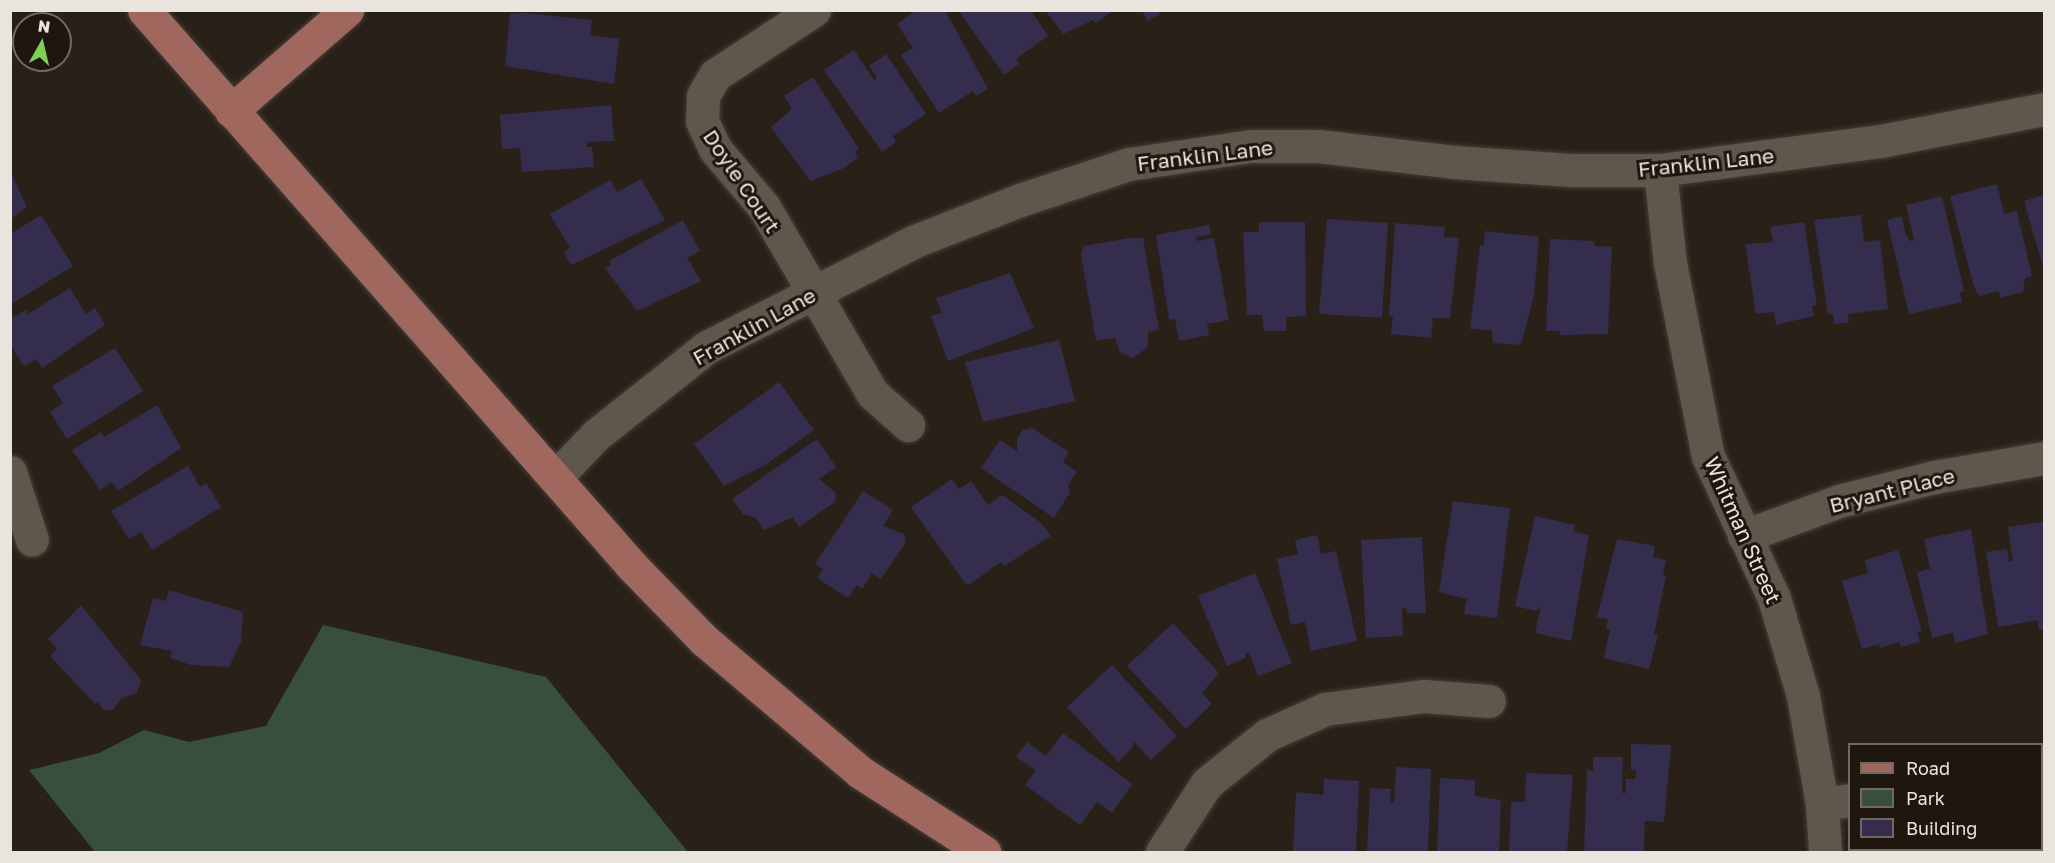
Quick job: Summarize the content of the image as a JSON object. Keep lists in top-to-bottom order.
{
  "streets": {
    "street": [
      "Franklin Lane",
      "Doyle Court",
      "Bryant Place",
      "Whitman Street"
    ]
  },
  "crossings": [
    ["Franklin Lane", "Doyle Court"],
    ["Franklin Lane", "Whitman Street"],
    ["Bryant Place", "Whitman Street"]
  ],
  "legend": ["Road", "Park", "Building"],
  "north": "top"
}
